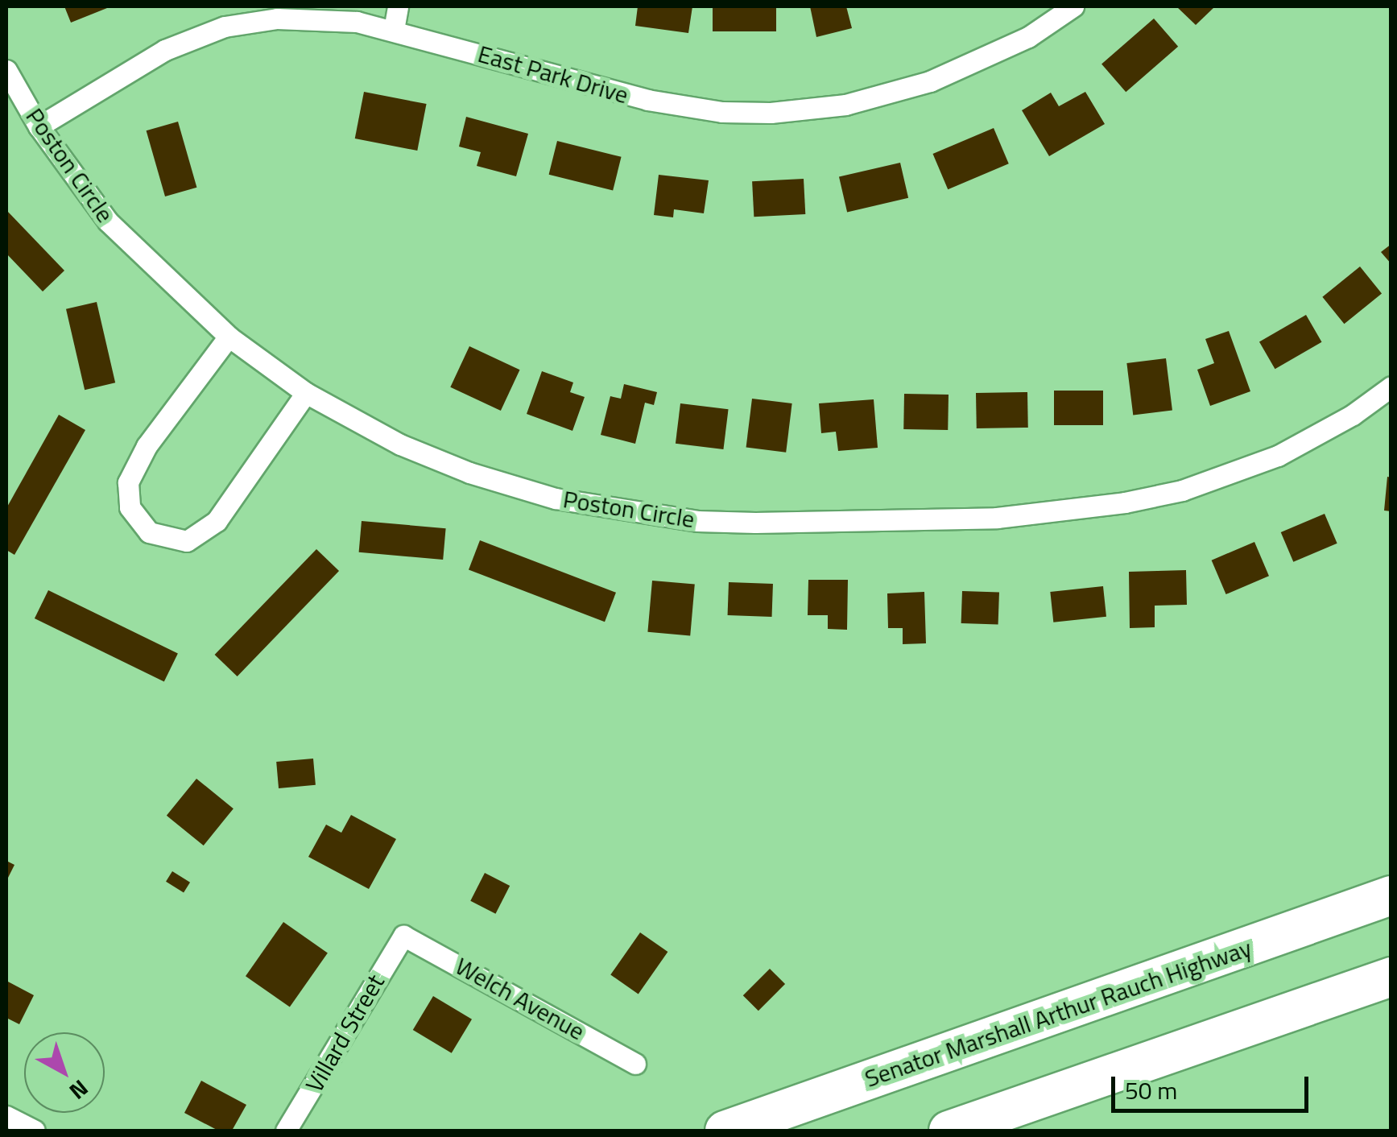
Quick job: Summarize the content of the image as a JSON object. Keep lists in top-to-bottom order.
{
  "streets": {
    "highway": ["Senator Marshall Arthur Rauch Highway"],
    "street": [
      "East Park Drive",
      "Poston Circle",
      "Welch Avenue",
      "Villard Street"
    ]
  },
  "crossings": [
    ["East Park Drive", "Poston Circle"],
    ["Welch Avenue", "Villard Street"]
  ],
  "scale_bar": "50 m",
  "north": "bottom right"
}
